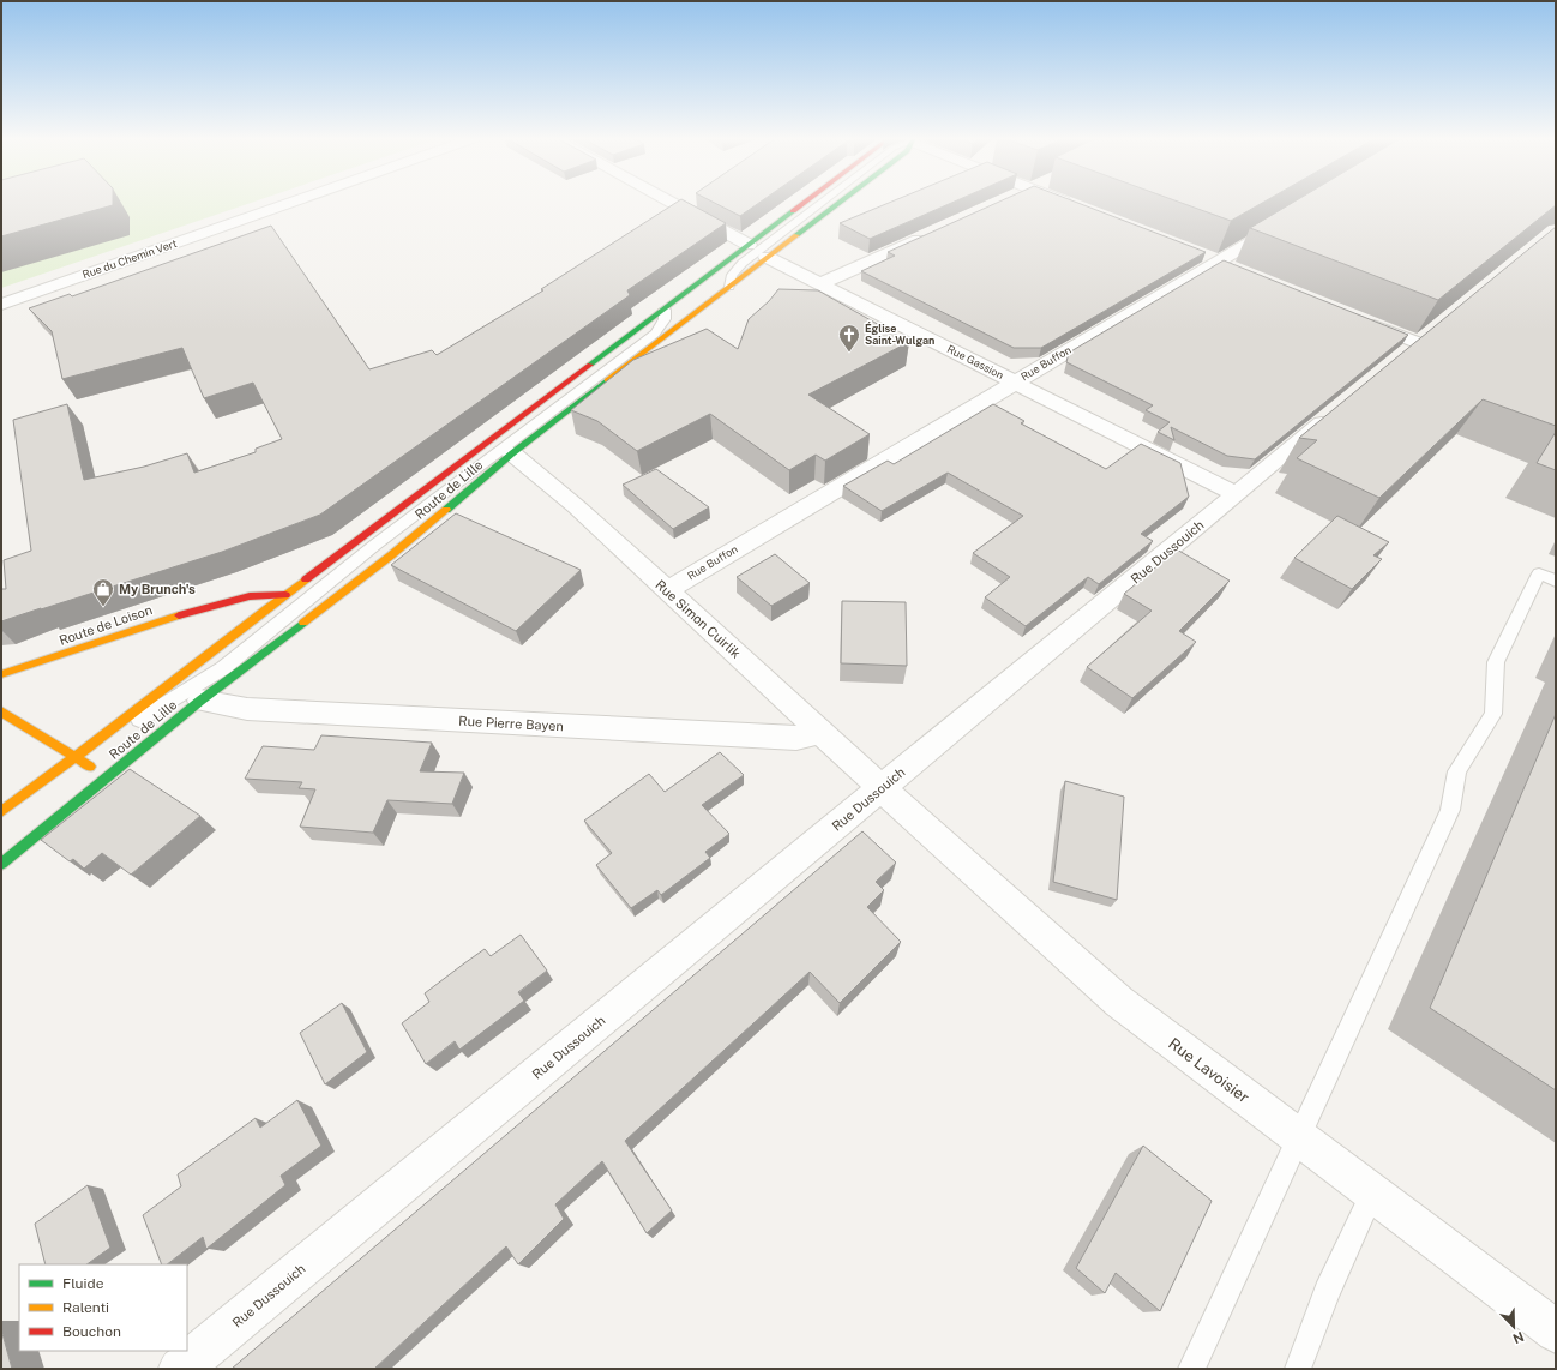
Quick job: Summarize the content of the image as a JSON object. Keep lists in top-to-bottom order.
{
  "streets": {
    "main road": ["Route de Lille", "Route de Loison"],
    "street": [
      "Rue du Chemin Vert",
      "Rue Gassion",
      "Rue Buffon",
      "Rue Dussouich",
      "Rue Simon Cuirlik",
      "Rue Pierre Bayen",
      "Rue Lavoisier"
    ]
  },
  "crossings": [
    ["Rue Gassion", "Rue Buffon"],
    ["Rue Gassion", "Route de Lille"],
    ["Rue Gassion", "Rue Dussouich"],
    ["Rue Buffon", "Rue Simon Cuirlik"],
    ["Route de Lille", "Rue Simon Cuirlik"],
    ["Route de Lille", "Route de Loison"],
    ["Route de Lille", "Rue Pierre Bayen"],
    ["Rue Dussouich", "Rue Simon Cuirlik"],
    ["Rue Dussouich", "Rue Lavoisier"],
    ["Rue Simon Cuirlik", "Rue Pierre Bayen"],
    ["Rue Simon Cuirlik", "Rue Lavoisier"]
  ],
  "places": {
    "church": ["Église Saint-Wulgan"],
    "shop": ["My Brunch's"]
  },
  "legend": ["Fluide", "Ralenti", "Bouchon"],
  "north": "bottom right"
}
